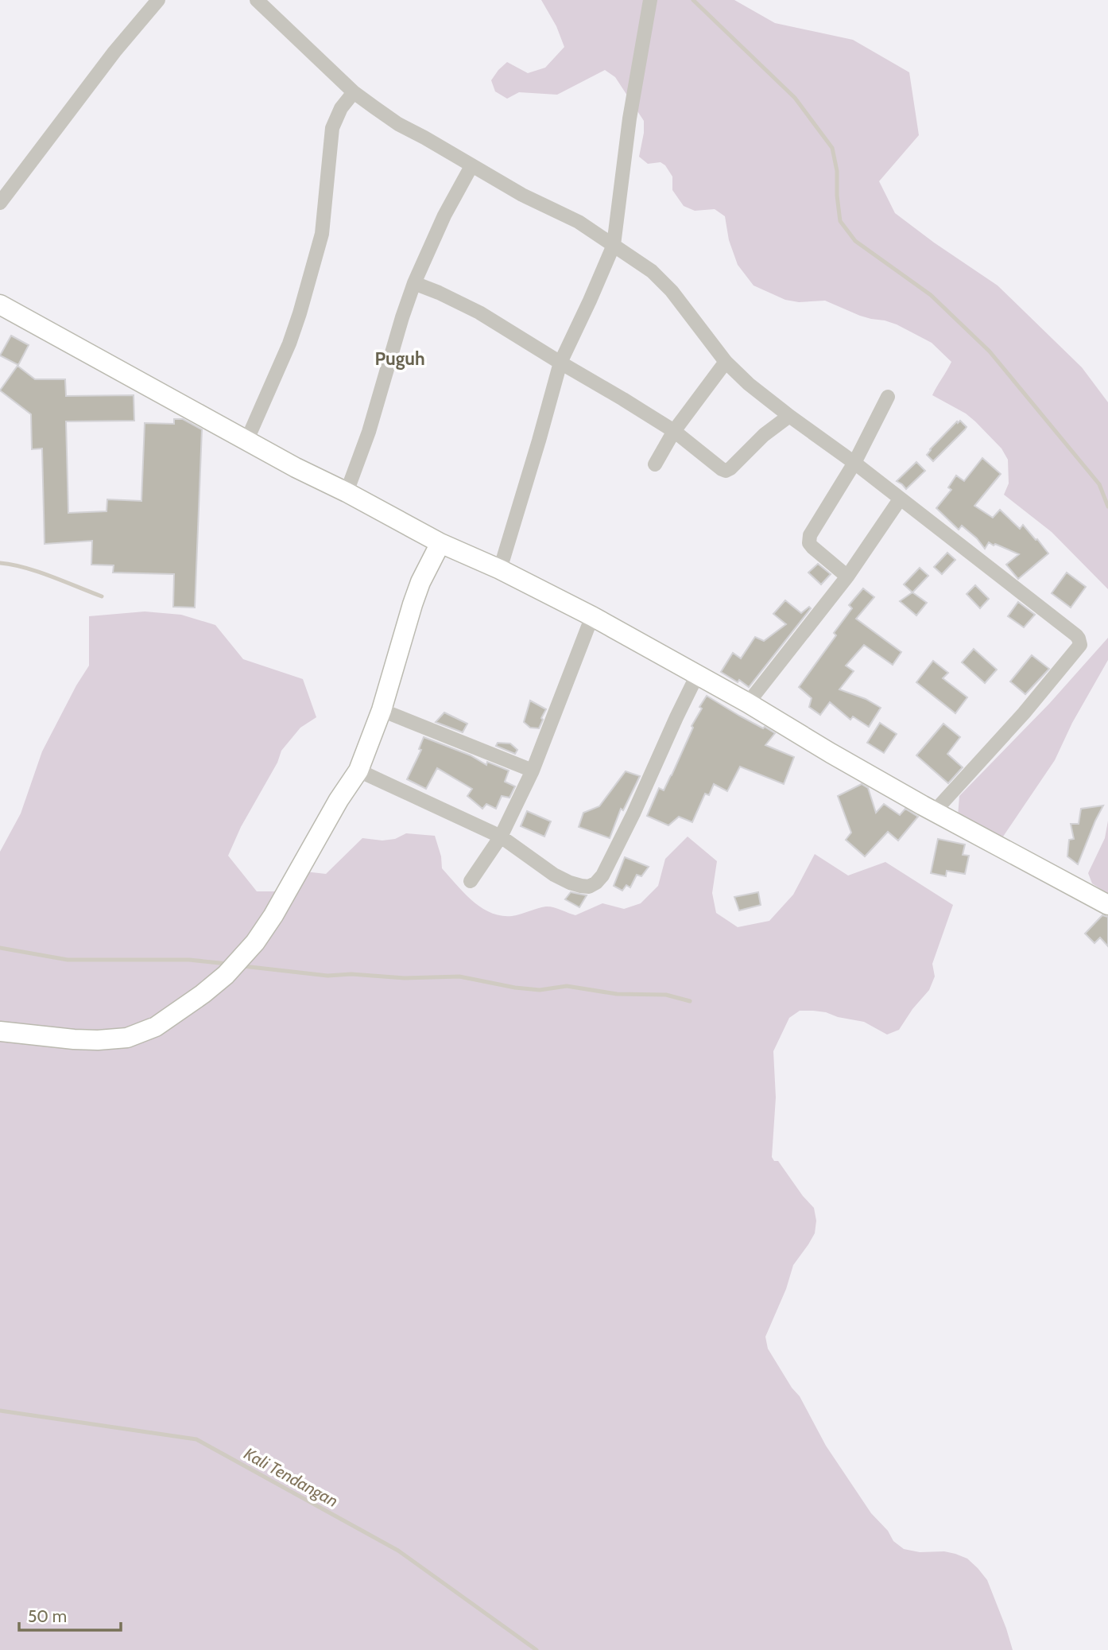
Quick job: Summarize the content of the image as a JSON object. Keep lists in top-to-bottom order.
{
  "districts": ["Puguh"],
  "water": ["Kali Tendangan"],
  "scale_bar": "50 m"
}
